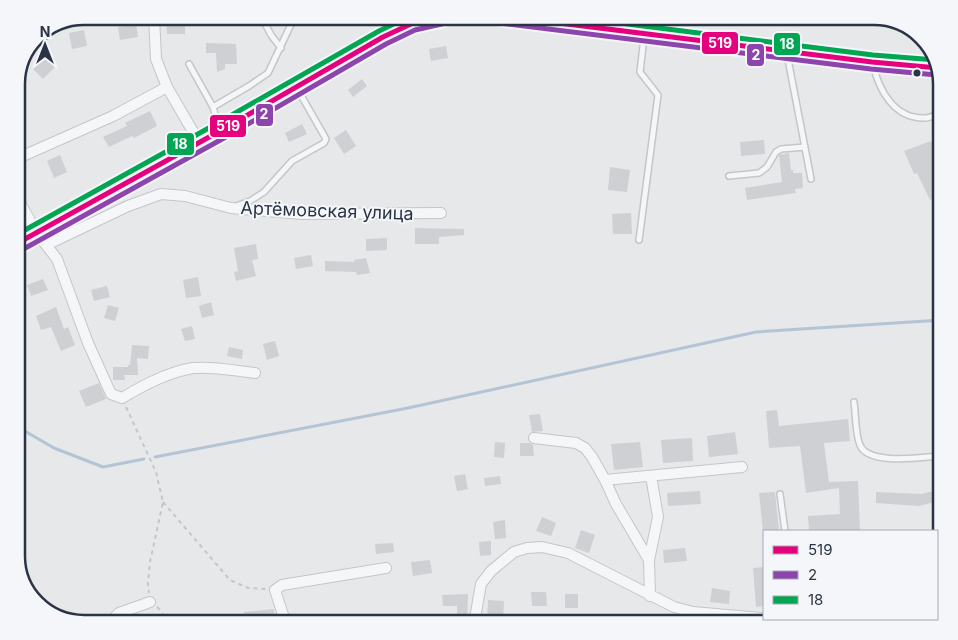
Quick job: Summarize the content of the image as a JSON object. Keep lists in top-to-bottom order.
{
  "streets": {
    "street": ["Артёмовская улица"]
  },
  "lines": ["transit line 519", "transit line 2", "transit line 18"],
  "legend": ["519", "2", "18"],
  "north": "top"
}
